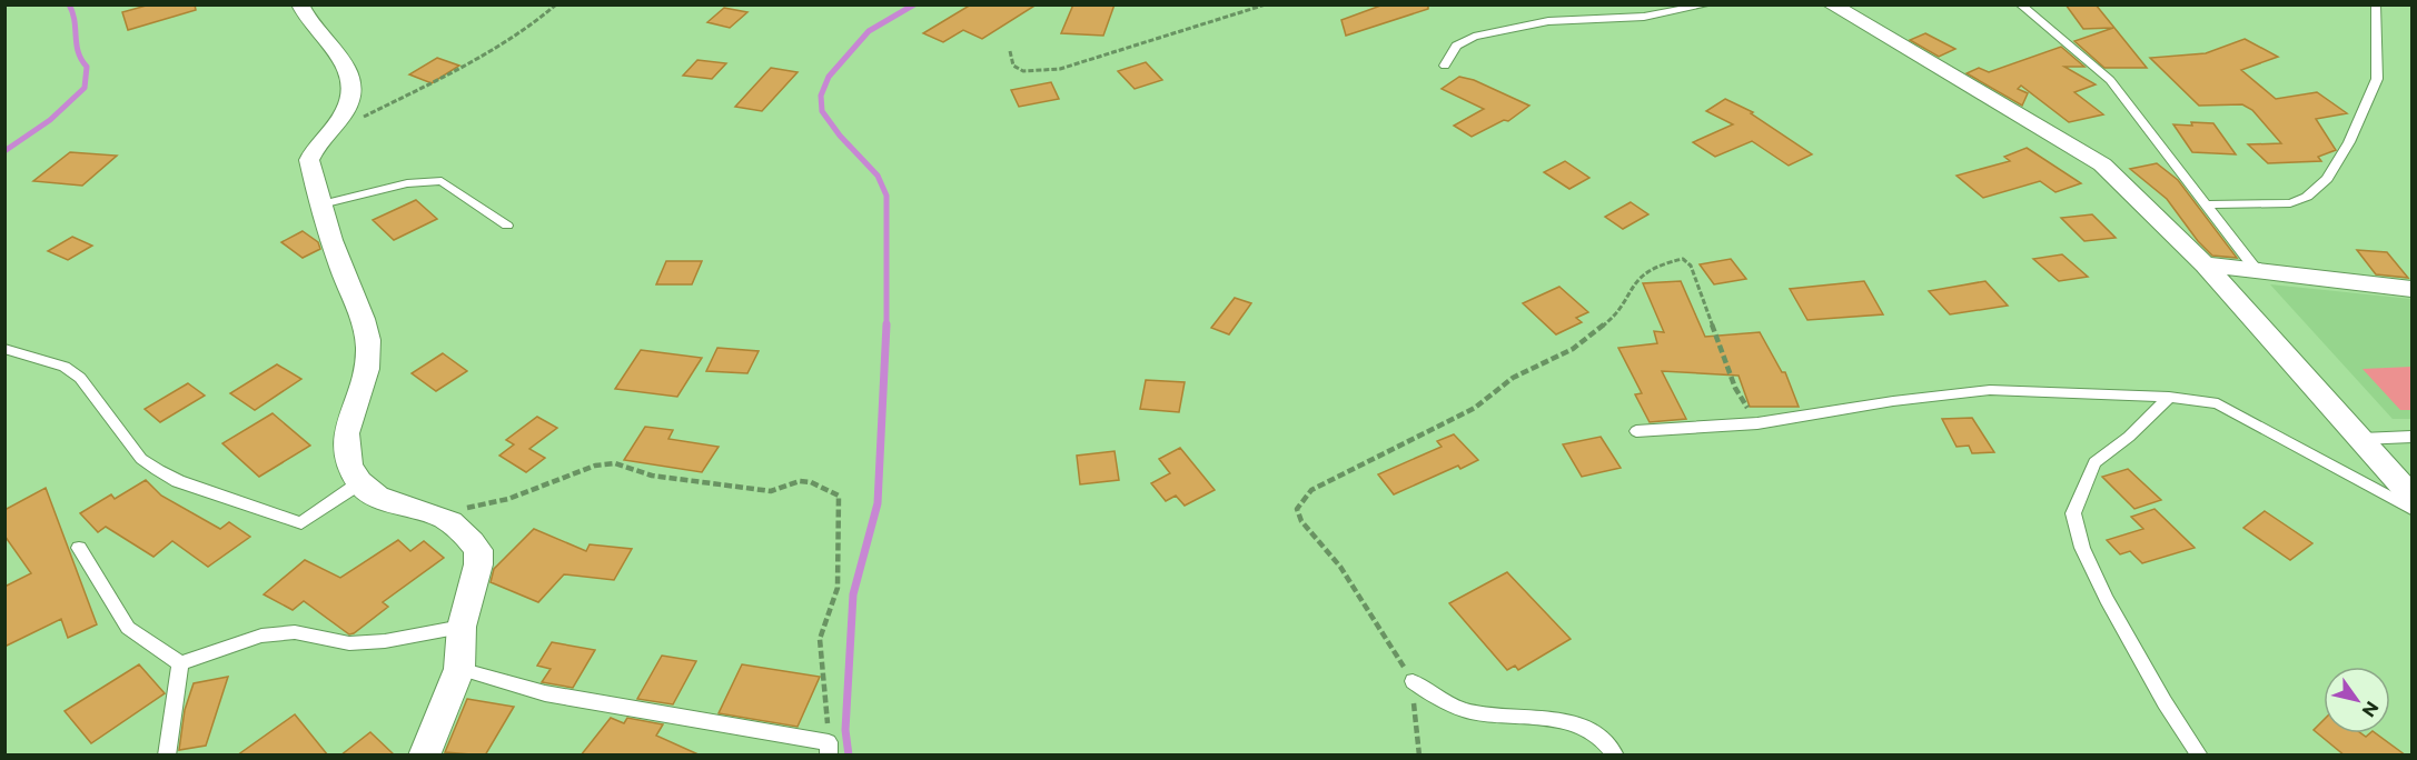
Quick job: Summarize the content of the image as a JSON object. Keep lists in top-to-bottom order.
{
  "north": "bottom right"
}
